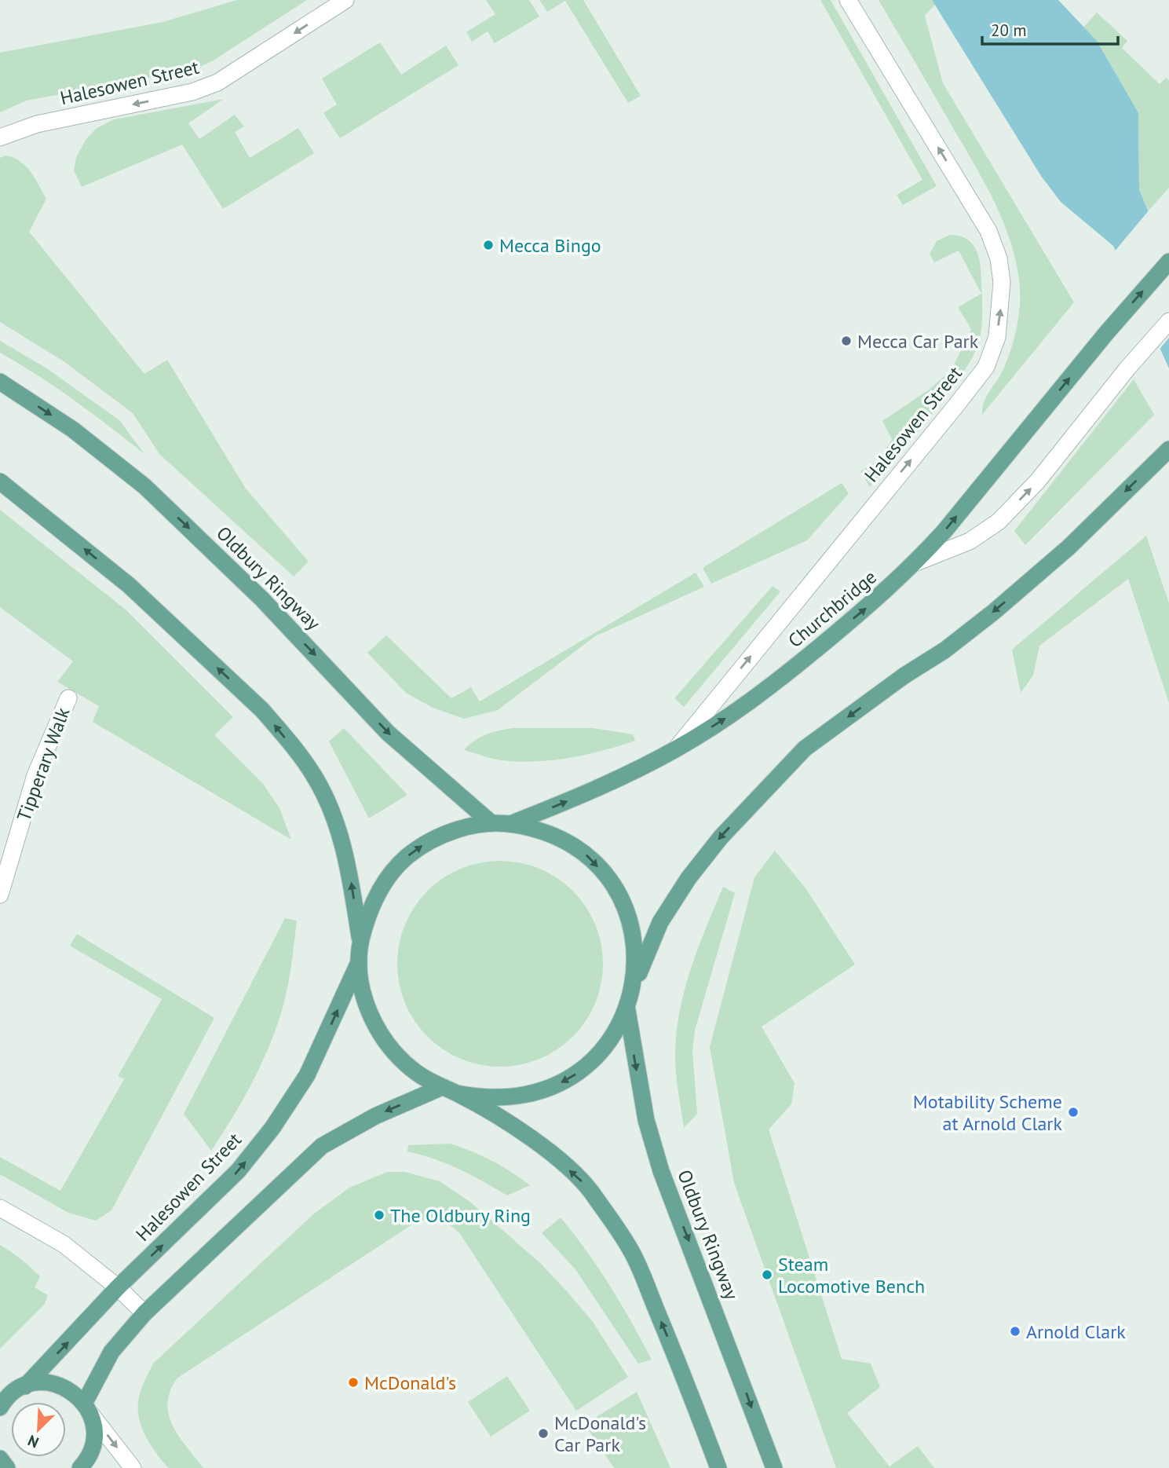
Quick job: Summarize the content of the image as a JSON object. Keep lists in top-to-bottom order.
{
  "streets": {
    "main road": ["Halesowen Street", "Oldbury Ringway", "Churchbridge"],
    "street": ["Tipperary Walk"]
  },
  "crossings": [
    ["Halesowen Street", "Oldbury Ringway"],
    ["Halesowen Street", "Churchbridge"],
    ["Oldbury Ringway", "Churchbridge"]
  ],
  "places": [
    "Mecca Bingo",
    "Mecca Car Park",
    "Motability Scheme at Arnold Clark",
    "The Oldbury Ring",
    "Steam Locomotive Bench",
    "Arnold Clark",
    "McDonald's",
    "McDonald's Car Park"
  ],
  "scale_bar": "20 m",
  "north": "bottom left"
}
